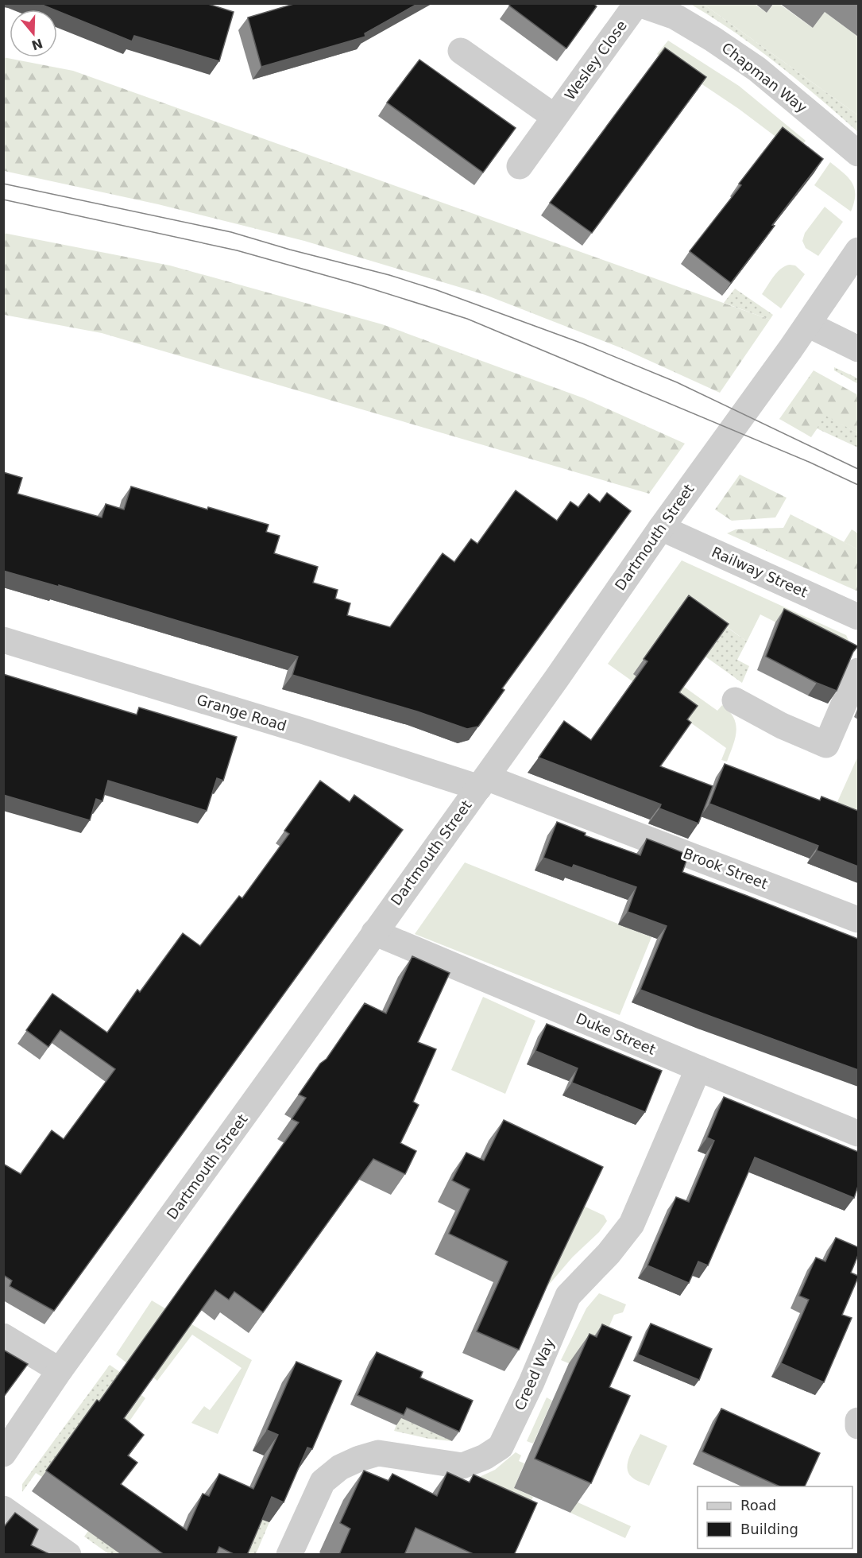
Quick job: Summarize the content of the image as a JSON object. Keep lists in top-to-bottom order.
{
  "streets": {
    "street": [
      "Wesley Close",
      "Chapman Way",
      "Dartmouth Street",
      "Railway Street",
      "Grange Road",
      "Brook Street",
      "Duke Street",
      "Creed Way"
    ]
  },
  "crossings": [
    ["Wesley Close", "Chapman Way"],
    ["Dartmouth Street", "Railway Street"],
    ["Dartmouth Street", "Grange Road"],
    ["Dartmouth Street", "Brook Street"],
    ["Dartmouth Street", "Duke Street"],
    ["Grange Road", "Brook Street"],
    ["Duke Street", "Creed Way"]
  ],
  "legend": ["Road", "Building"],
  "north": "bottom"
}
